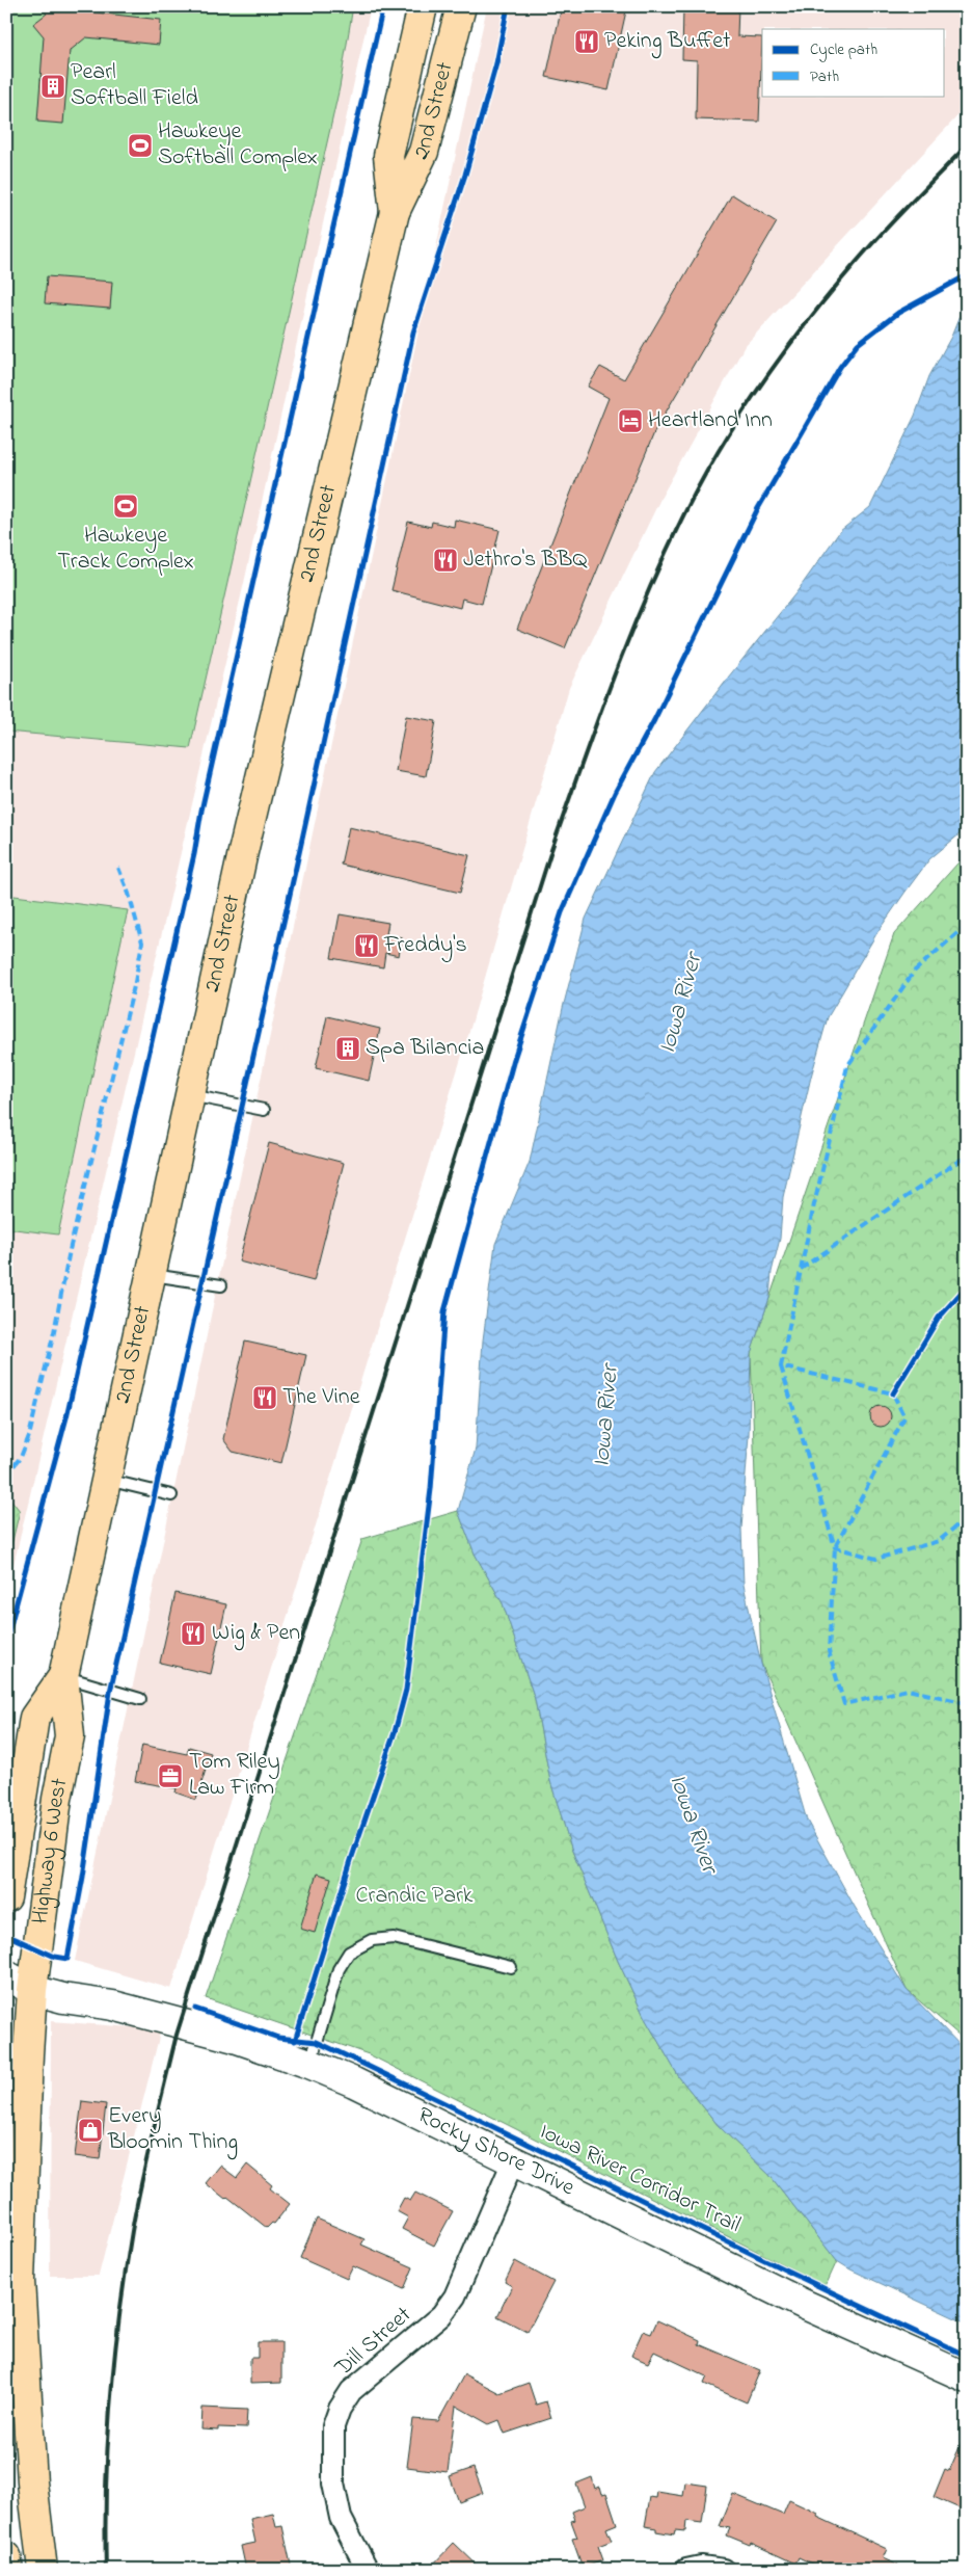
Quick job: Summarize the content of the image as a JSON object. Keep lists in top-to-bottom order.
{
  "streets": {
    "main road": ["2nd Street", "Highway 6 West"],
    "street": ["Rocky Shore Drive", "Dill Street"],
    "cycle path": ["Iowa River Corridor Trail"]
  },
  "crossings": [
    ["2nd Street", "Highway 6 West"],
    ["Highway 6 West", "Rocky Shore Drive"],
    ["Rocky Shore Drive", "Dill Street"]
  ],
  "water": ["Iowa River"],
  "parks": ["Crandic Park"],
  "places": {
    "restaurant": [
      "Peking Buffet",
      "Jethro's BBQ",
      "Freddy's",
      "The Vine",
      "Wig & Pen"
    ],
    "building": ["Pearl Softball Field", "Spa Bilancia"],
    "sports": ["Hawkeye Softball Complex", "Hawkeye Track Complex"],
    "hotel": ["Heartland Inn"],
    "office": ["Tom Riley Law Firm"],
    "shop": ["Every Bloomin Thing"]
  },
  "legend": ["Cycle path", "Path"]
}
